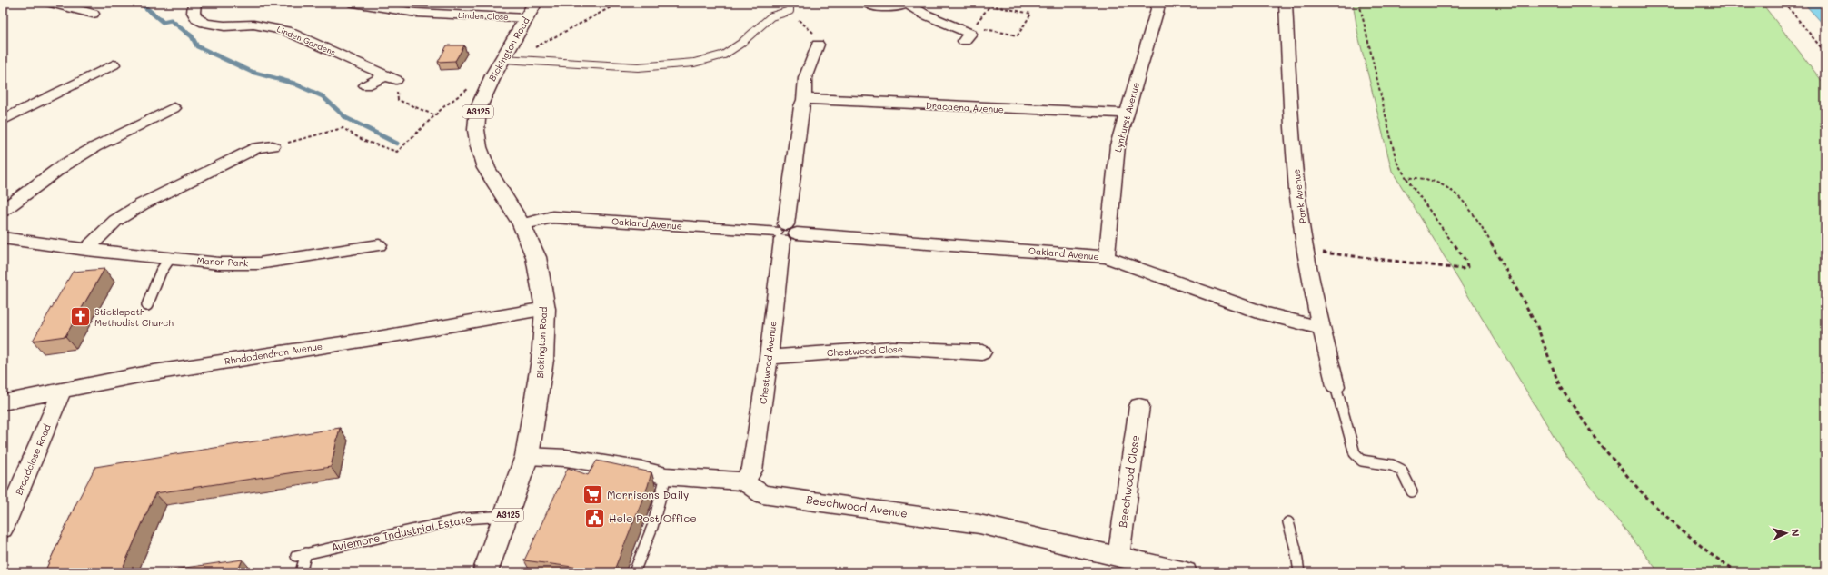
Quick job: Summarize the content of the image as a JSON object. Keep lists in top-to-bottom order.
{
  "streets": {
    "main road": ["Bickington Road", "A3125"],
    "street": [
      "Linden Close",
      "Linden Gardens",
      "Dracaena Avenue",
      "Lynhurst Avenue",
      "Park Avenue",
      "Oakland Avenue",
      "Manor Park",
      "Chestwood Close",
      "Rhododendron Avenue",
      "Chestwood Avenue",
      "Broadclose Road",
      "Beechwood Close",
      "Beechwood Avenue"
    ],
    "lane": ["Aviemore Industrial Estate"]
  },
  "crossings": [
    ["Linden Close", "Bickington Road"],
    ["Bickington Road", "Oakland Avenue"],
    ["Bickington Road", "Rhododendron Avenue"],
    ["Bickington Road", "Beechwood Avenue"],
    ["Bickington Road", "Aviemore Industrial Estate"],
    ["Dracaena Avenue", "Lynhurst Avenue"],
    ["Dracaena Avenue", "Chestwood Avenue"],
    ["Lynhurst Avenue", "Oakland Avenue"],
    ["Park Avenue", "Oakland Avenue"],
    ["Oakland Avenue", "Chestwood Avenue"],
    ["Chestwood Close", "Chestwood Avenue"],
    ["Rhododendron Avenue", "Broadclose Road"],
    ["Chestwood Avenue", "Beechwood Avenue"],
    ["Beechwood Close", "Beechwood Avenue"]
  ],
  "places": {
    "church": ["Sticklepath Methodist Church"],
    "supermarket": ["Morrisons Daily"],
    "public building": ["Hele Post Office"]
  },
  "north": "right"
}
